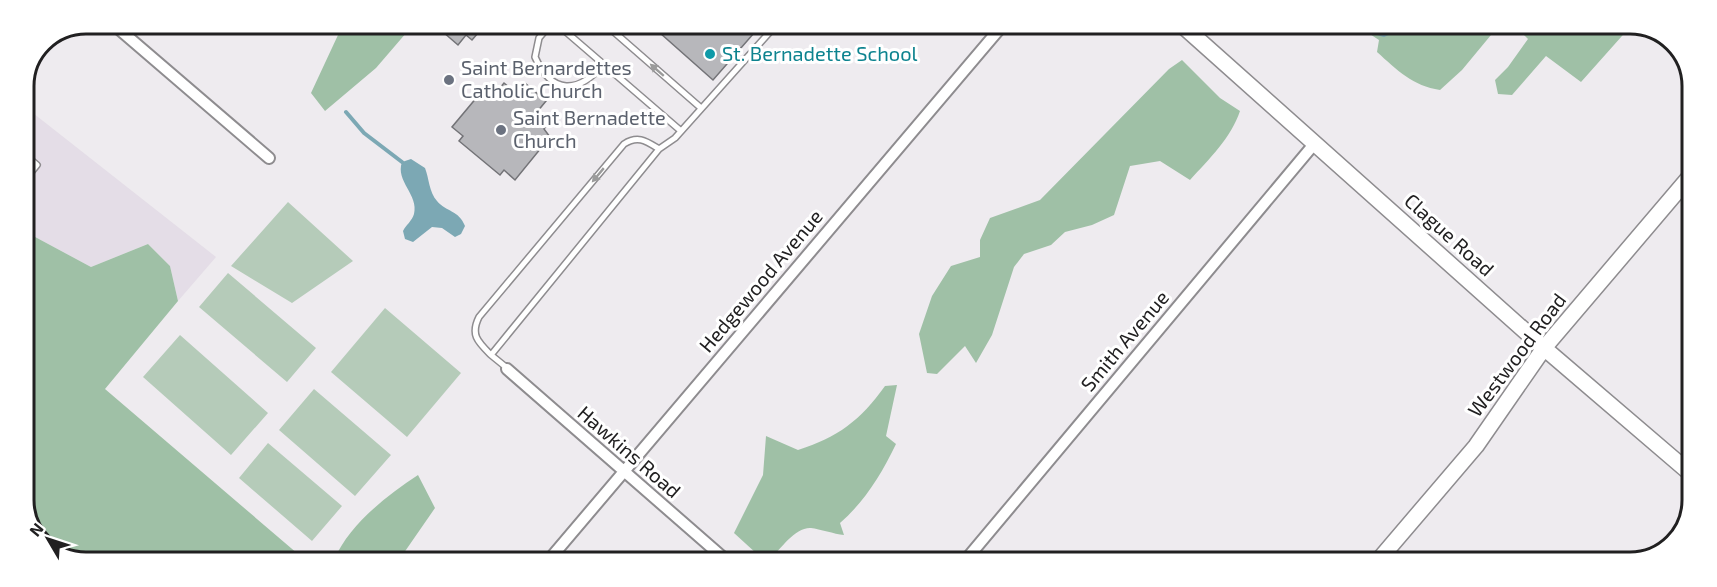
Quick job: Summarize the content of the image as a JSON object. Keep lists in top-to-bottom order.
{
  "streets": {
    "main road": ["Clague Road", "Westwood Road"],
    "street": ["Hedgewood Avenue", "Smith Avenue", "Hawkins Road"]
  },
  "crossings": [
    ["Clague Road", "Smith Avenue"],
    ["Clague Road", "Westwood Road"],
    ["Hedgewood Avenue", "Hawkins Road"]
  ],
  "places": ["St. Bernadette School", "Saint Bernardettes Catholic Church", "Saint Bernadette Church"],
  "north": "top left"
}
